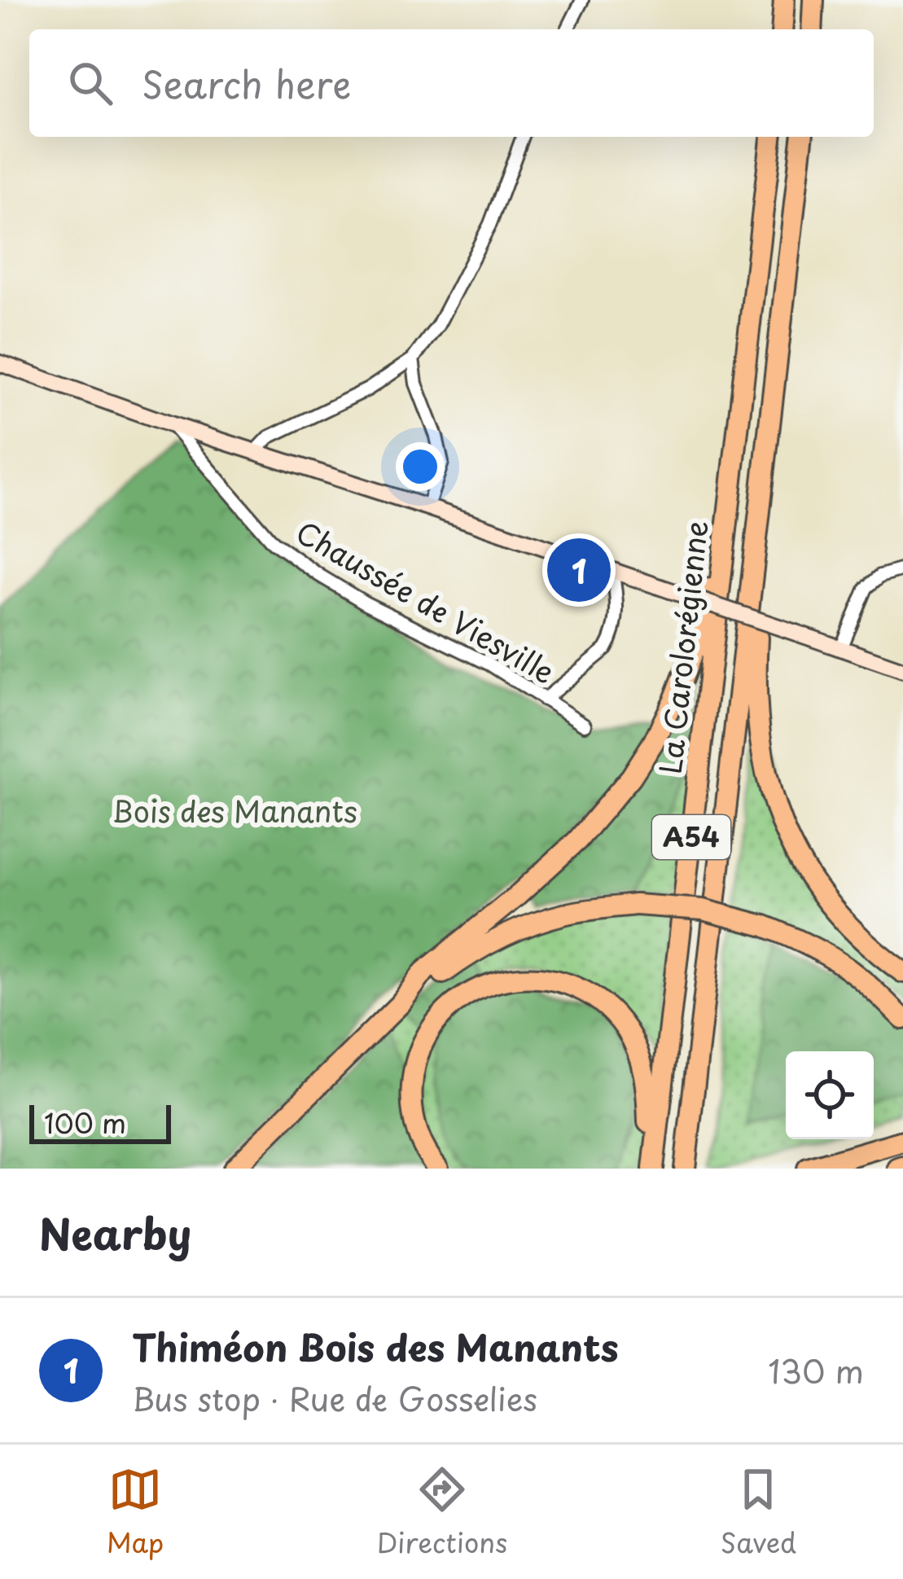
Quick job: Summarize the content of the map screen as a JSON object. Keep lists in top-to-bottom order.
{
  "streets": {
    "highway": ["La Carolorégienne", "A54"],
    "street": ["Chaussée de Viesville"]
  },
  "parks": ["Bois des Manants"],
  "scale_bar": "100 m",
  "page": {
    "search": "Search here",
    "pins": "1",
    "scale": "100 m",
    "heading": "Nearby",
    "list": [
      {
        "mark": "1",
        "name": "Thiméon Bois des Manants",
        "note": "Bus stop · Rue de Gosselies",
        "value": "130 m"
      }
    ],
    "nav": ["Map", "Directions", "Saved"]
  }
}
